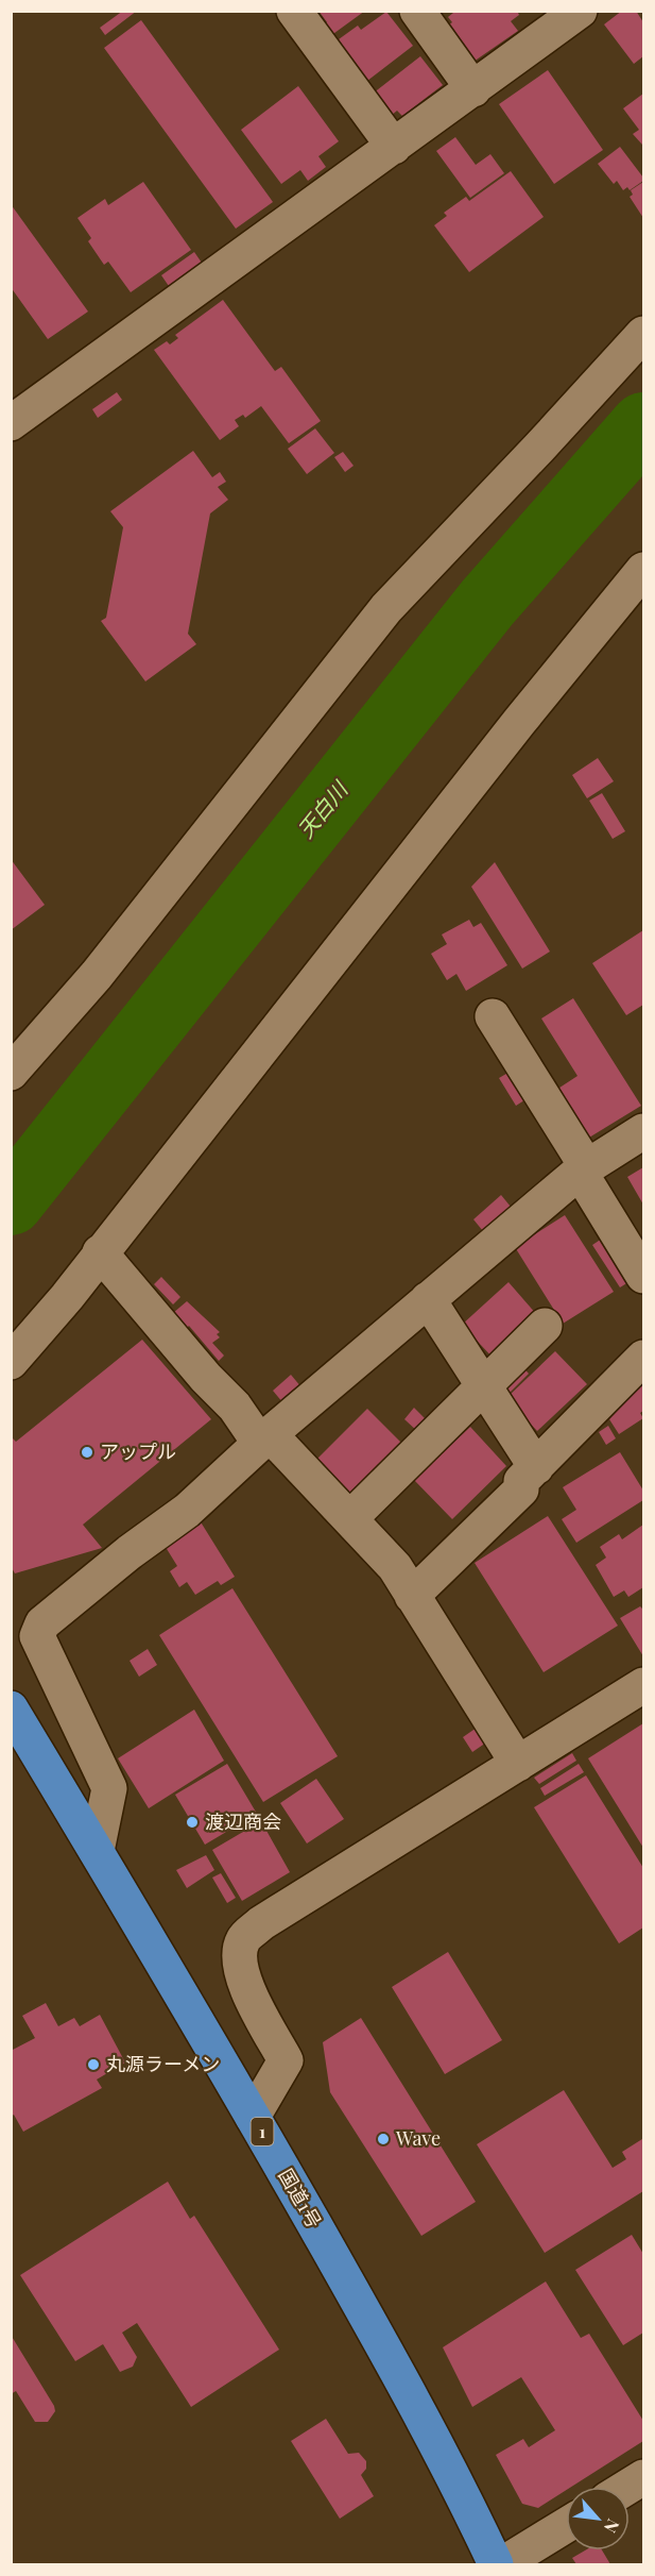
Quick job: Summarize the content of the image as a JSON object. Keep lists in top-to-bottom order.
{
  "streets": {
    "highway": ["1", "国道1号"]
  },
  "water": ["天白川"],
  "places": [
    "アップル",
    "渡辺商会",
    "丸源ラーメン",
    "Wave"
  ],
  "north": "bottom right"
}
